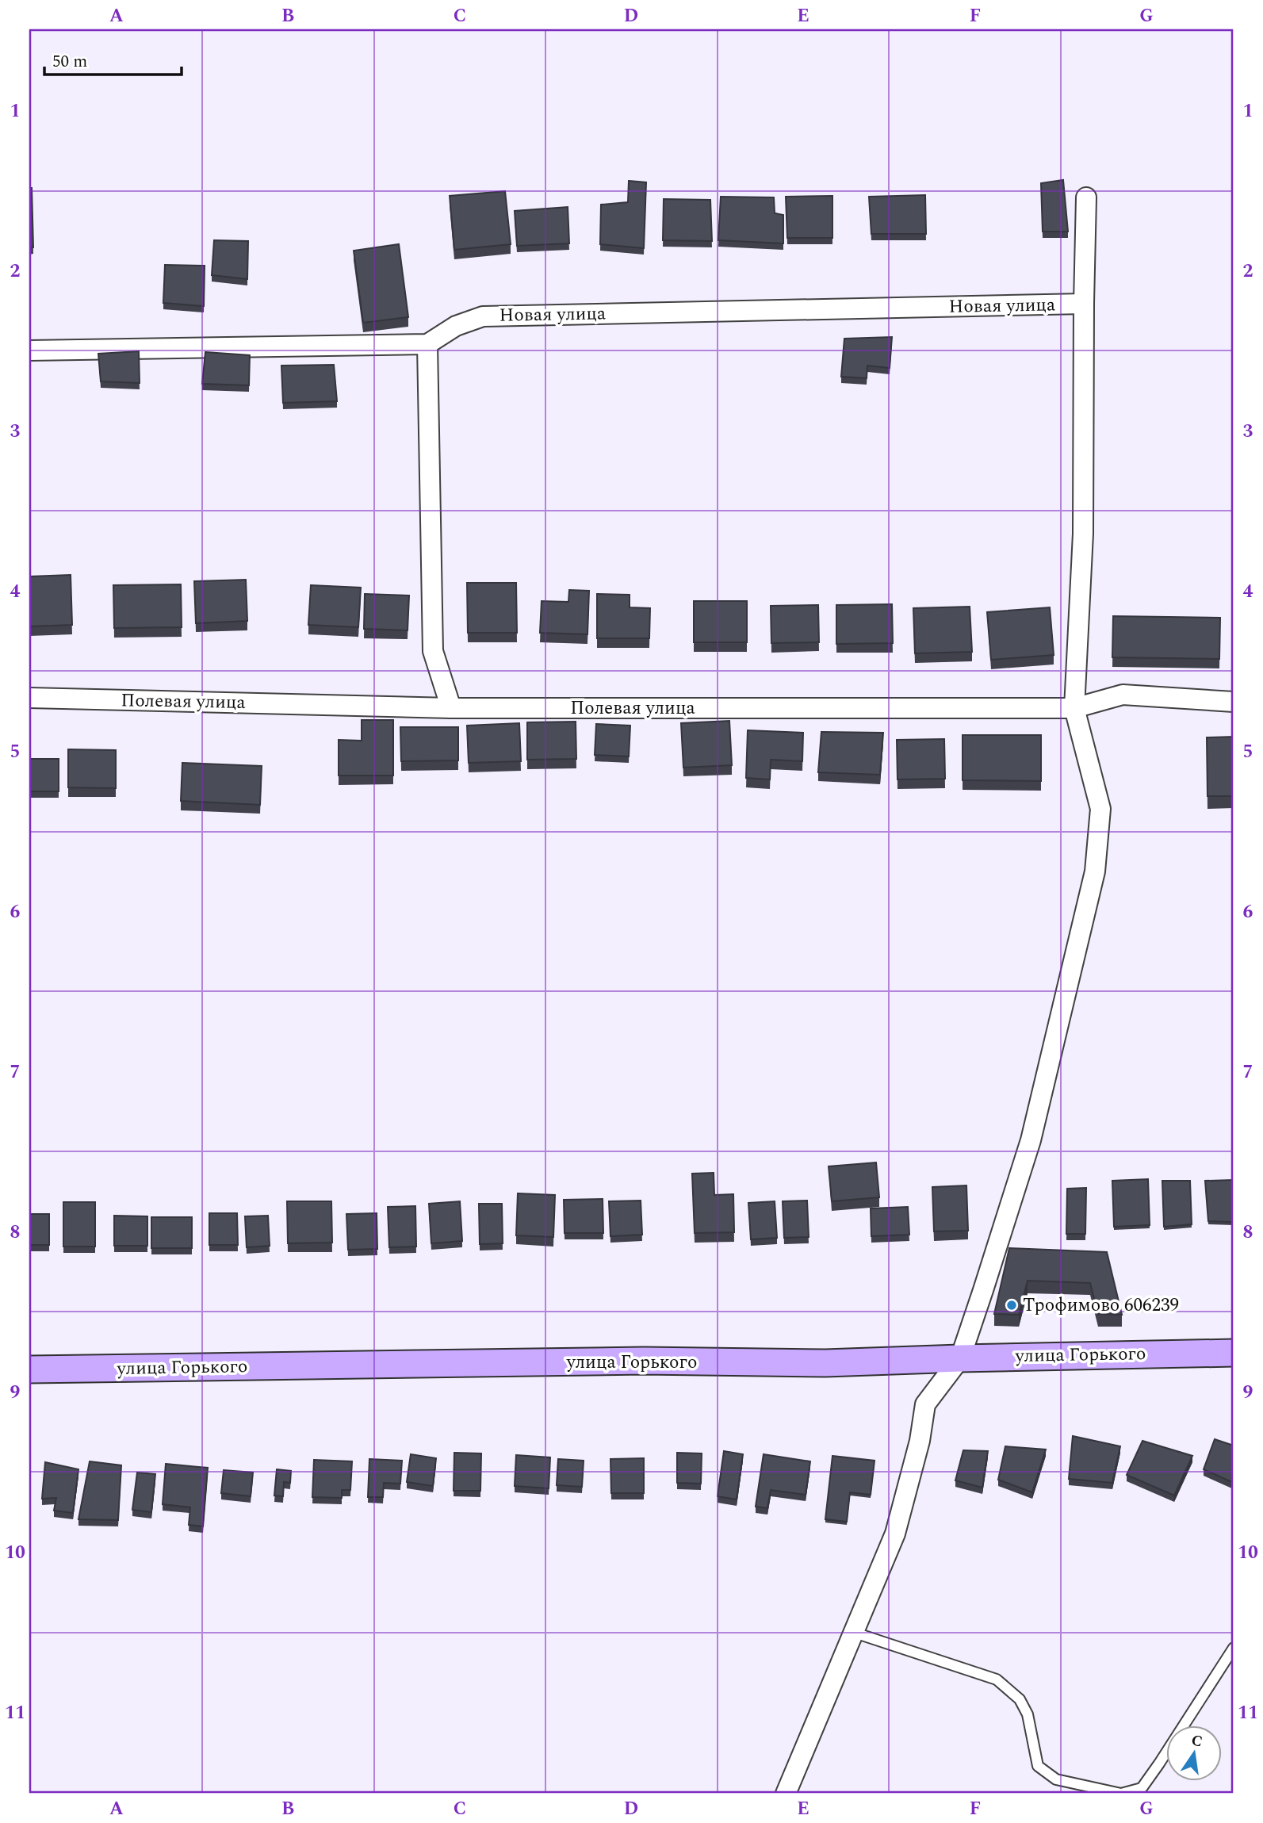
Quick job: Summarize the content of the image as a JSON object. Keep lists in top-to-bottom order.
{
  "streets": {
    "main road": ["улица Горького"],
    "street": ["Новая улица", "Полевая улица"]
  },
  "places": ["Трофимово 606239"],
  "scale_bar": "50 m",
  "north": "top",
  "grid": {
    "columns": [
      "A",
      "B",
      "C",
      "D",
      "E",
      "F",
      "G"
    ],
    "rows": [
      "1",
      "2",
      "3",
      "4",
      "5",
      "6",
      "7",
      "8",
      "9",
      "10",
      "11"
    ]
  }
}
